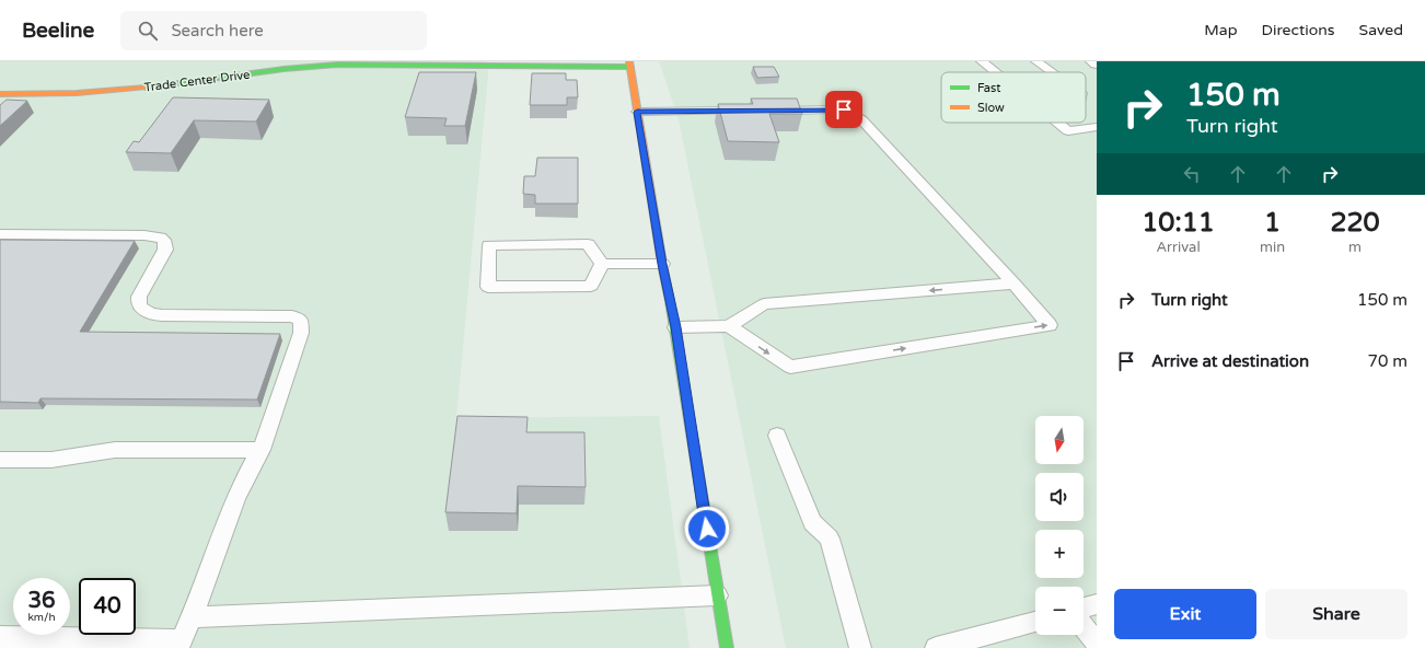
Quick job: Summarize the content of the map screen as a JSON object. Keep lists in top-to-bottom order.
{
  "streets": {
    "street": ["Trade Center Drive"]
  },
  "legend": ["Fast", "Slow"],
  "north": "bottom",
  "page": {
    "header": "Beeline",
    "search": "Search here",
    "nav": ["Map", "Directions", "Saved"],
    "turn": ["150 m", "Turn right"],
    "eta": [
      "10:11",
      "Arrival",
      "1",
      "min",
      "220",
      "m"
    ],
    "list": [
      {
        "name": "Turn right",
        "value": "150 m"
      },
      {
        "name": "Arrive at destination",
        "value": "70 m"
      }
    ],
    "map_buttons": ["+", "−"],
    "speed": "36 km/h",
    "limit": "40",
    "buttons": ["Exit", "Share"]
  }
}
